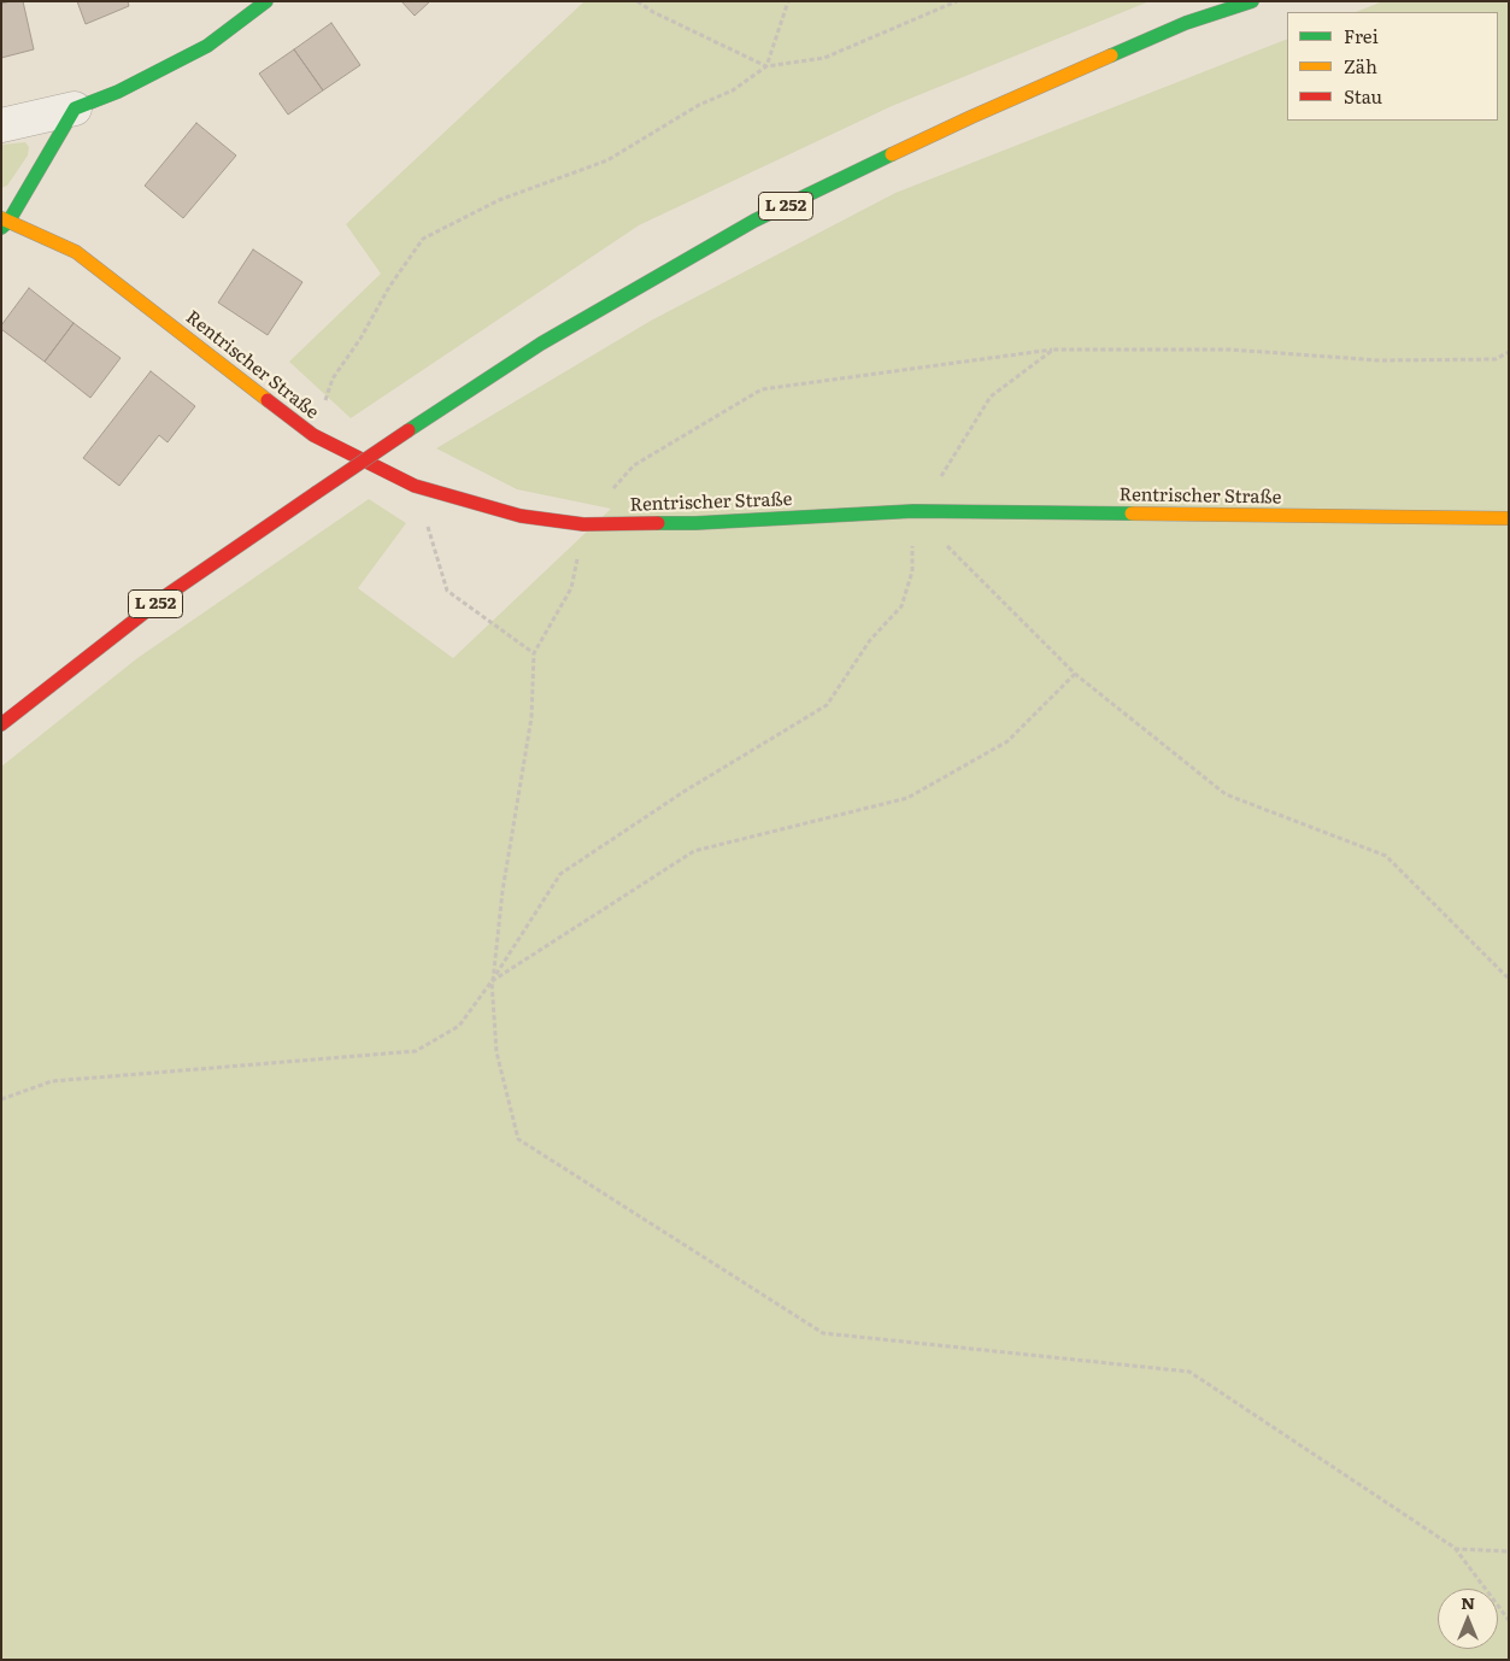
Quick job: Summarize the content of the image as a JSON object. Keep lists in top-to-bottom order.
{
  "streets": {
    "main road": ["L 252", "Rentrischer Straße"]
  },
  "legend": ["Frei", "Zäh", "Stau"],
  "north": "top"
}
